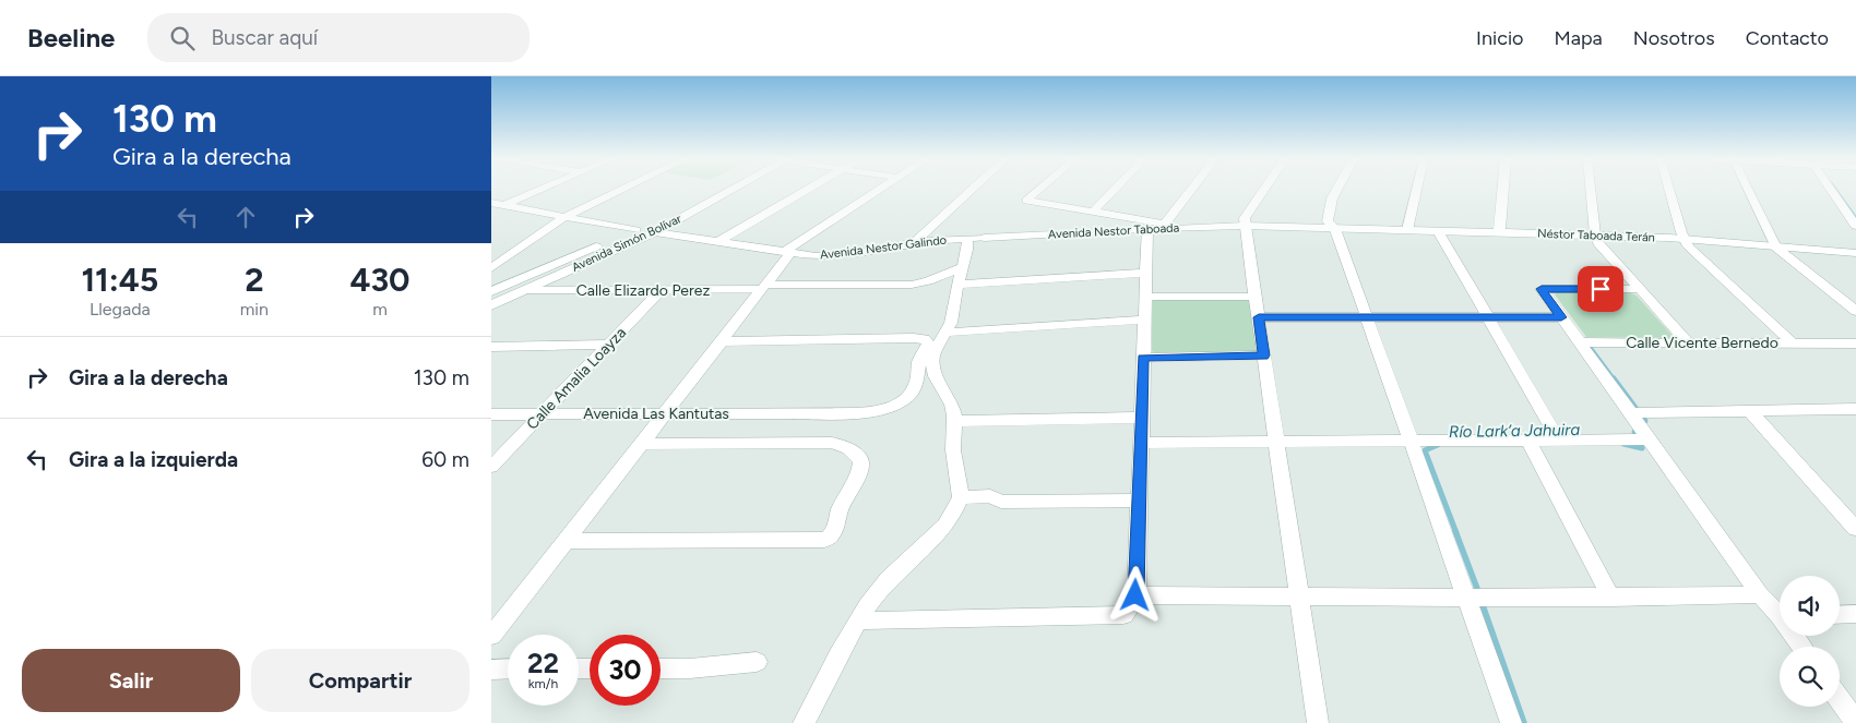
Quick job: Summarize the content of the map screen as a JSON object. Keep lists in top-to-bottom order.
{
  "streets": {
    "street": [
      "Avenida Nestor Taboada",
      "Néstor Taboada Terán",
      "Avenida Simón Bolívar",
      "Avenida Nestor Galindo",
      "Calle Elizardo Perez",
      "Calle Vicente Bernedo",
      "Calle Amalia Loayza",
      "Avenida Las Kantutas"
    ]
  },
  "crossings": [
    ["Avenida Nestor Taboada", "Néstor Taboada Terán"],
    ["Avenida Nestor Taboada", "Avenida Nestor Galindo"],
    ["Avenida Simón Bolívar", "Avenida Nestor Galindo"],
    ["Avenida Simón Bolívar", "Calle Elizardo Perez"],
    ["Calle Elizardo Perez", "Calle Amalia Loayza"],
    ["Calle Amalia Loayza", "Avenida Las Kantutas"]
  ],
  "water": ["Río Lark’a Jahuira"],
  "page": {
    "header": "Beeline",
    "search": "Buscar aquí",
    "nav": [
      "Inicio",
      "Mapa",
      "Nosotros",
      "Contacto"
    ],
    "turn": ["130 m", "Gira a la derecha"],
    "eta": [
      "11:45",
      "Llegada",
      "2",
      "min",
      "430",
      "m"
    ],
    "list": [
      {
        "name": "Gira a la derecha",
        "value": "130 m"
      },
      {
        "name": "Gira a la izquierda",
        "value": "60 m"
      }
    ],
    "speed": "22 km/h",
    "limit": "30",
    "buttons": ["Salir", "Compartir"]
  }
}
